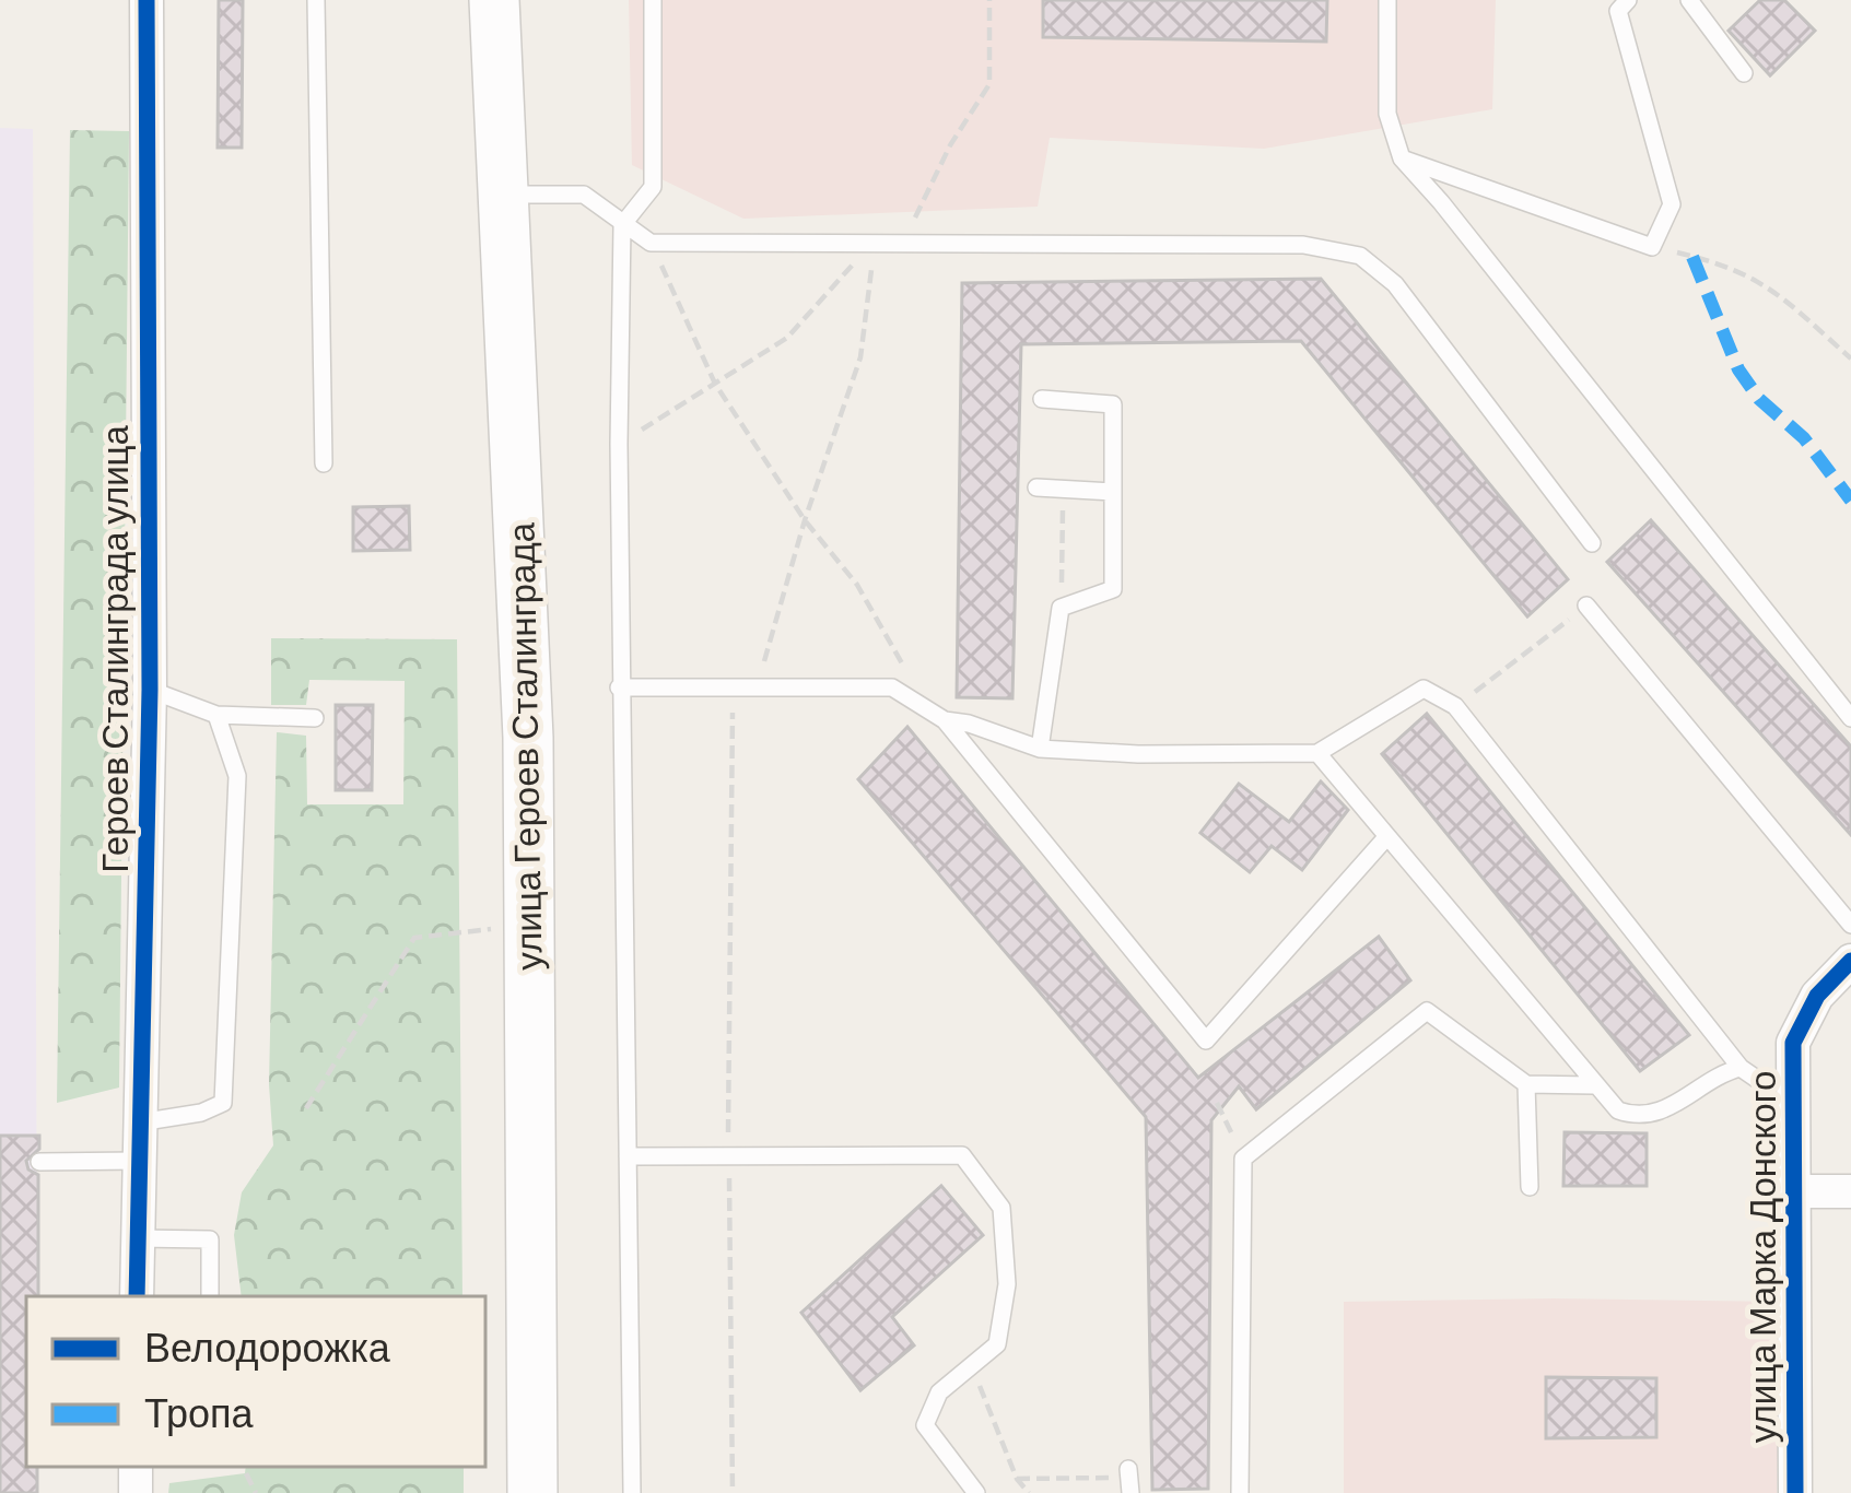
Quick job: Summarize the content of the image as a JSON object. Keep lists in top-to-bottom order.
{
  "streets": {
    "main road": ["улица Героев Сталинграда"],
    "street": ["Героев Сталинграда улица", "улица Марка Донского"]
  },
  "legend": ["Велодорожка", "Тропа"]
}
